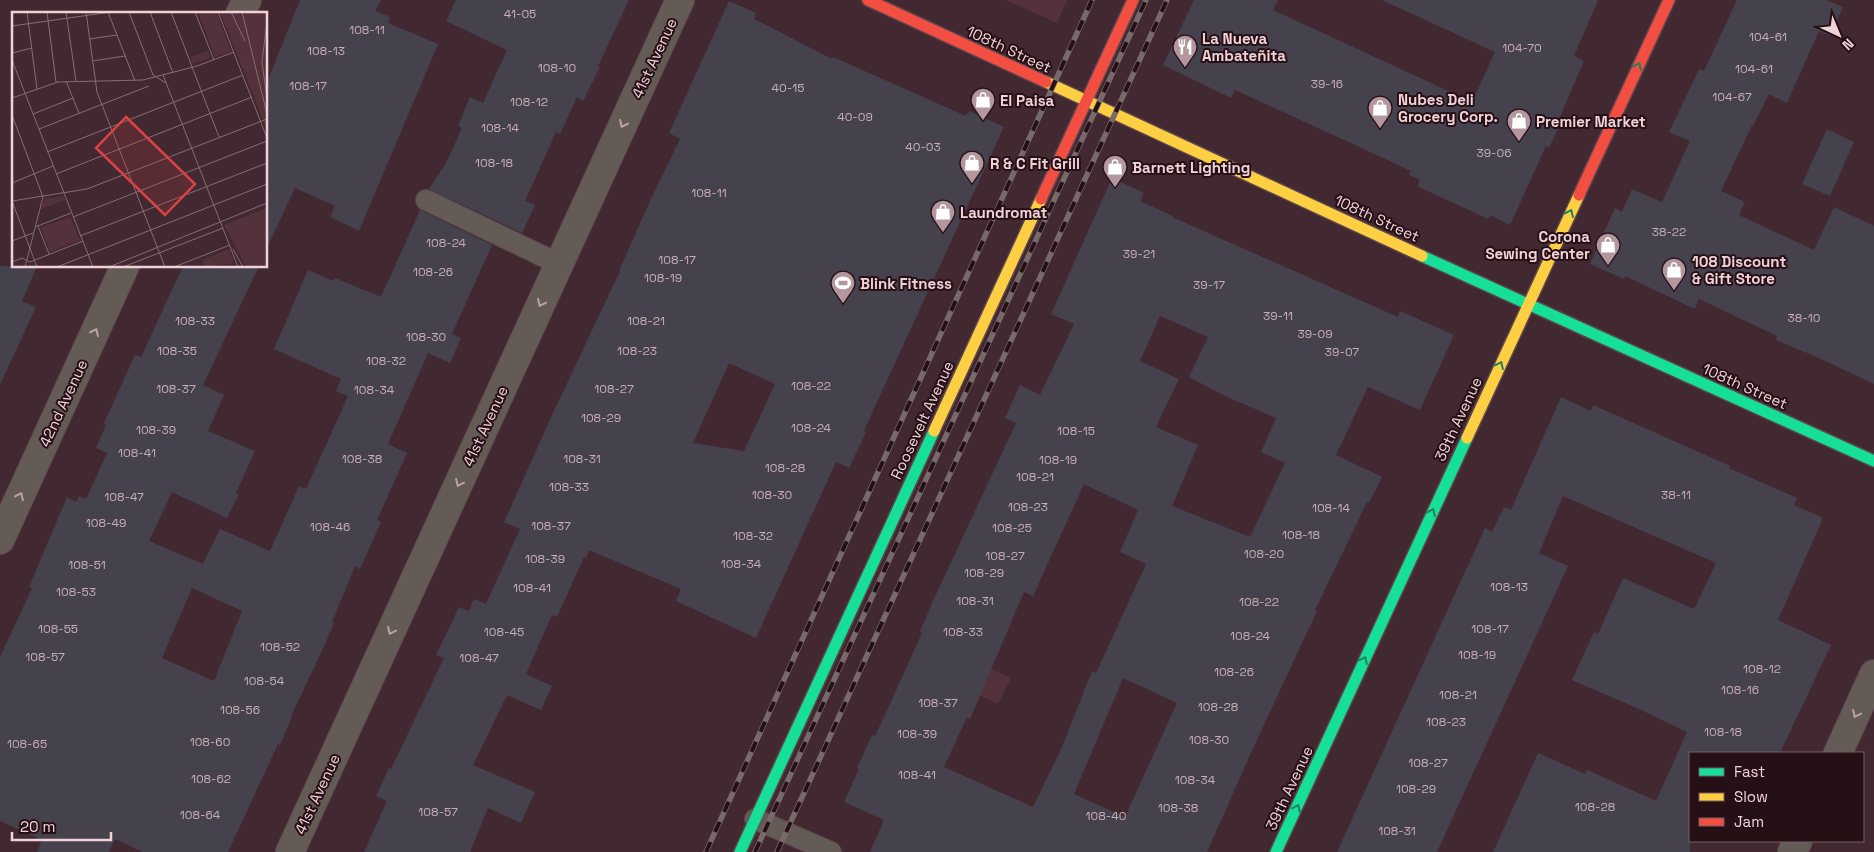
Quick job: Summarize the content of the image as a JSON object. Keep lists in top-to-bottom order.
{
  "streets": {
    "main road": ["108th Street", "39th Avenue", "Roosevelt Avenue"],
    "street": ["41st Avenue", "42nd Avenue"]
  },
  "crossings": [
    ["108th Street", "39th Avenue"],
    ["108th Street", "Roosevelt Avenue"]
  ],
  "one_way": ["41st Avenue", "42nd Avenue", "39th Avenue"],
  "places": {
    "restaurant": ["La Nueva Ambateñita"],
    "shop": [
      "El Paisa",
      "Nubes Deli Grocery Corp.",
      "Premier Market",
      "R & C Fit Grill",
      "Barnett Lighting",
      "Laundromat",
      "Corona Sewing Center",
      "108 Discount & Gift Store"
    ],
    "sports": ["Blink Fitness"]
  },
  "house_numbers": [
    "41-05",
    "108-11",
    "104-61",
    "104-70",
    "108-13",
    "108-10",
    "104-61",
    "39-16",
    "108-17",
    "40-15",
    "104-67",
    "108-12",
    "40-09",
    "108-14",
    "40-03",
    "39-06",
    "108-18",
    "108-11",
    "38-22",
    "108-24",
    "39-21",
    "108-17",
    "108-26",
    "108-19",
    "39-17",
    "39-11",
    "38-10",
    "108-33",
    "108-21",
    "39-09",
    "108-30",
    "108-35",
    "108-23",
    "39-07",
    "108-32",
    "108-22",
    "108-37",
    "108-27",
    "108-34",
    "108-29",
    "108-24",
    "108-39",
    "108-15",
    "108-41",
    "108-38",
    "108-31",
    "108-19",
    "108-28",
    "108-21",
    "108-33",
    "108-30",
    "38-11",
    "108-47",
    "108-23",
    "108-14",
    "108-49",
    "108-37",
    "108-46",
    "108-25",
    "108-18",
    "108-32",
    "108-20",
    "108-27",
    "108-39",
    "108-34",
    "108-51",
    "108-29",
    "108-13",
    "108-41",
    "108-53",
    "108-31",
    "108-22",
    "108-55",
    "108-17",
    "108-45",
    "108-33",
    "108-24",
    "108-52",
    "108-19",
    "108-57",
    "108-47",
    "108-12",
    "108-26",
    "108-54",
    "108-16",
    "108-21",
    "108-37",
    "108-28",
    "108-56",
    "108-23",
    "108-18",
    "108-39",
    "108-30",
    "108-60",
    "108-65",
    "108-27",
    "108-41",
    "108-62",
    "108-34",
    "108-29",
    "108-28",
    "108-38",
    "108-57",
    "108-64",
    "108-40",
    "108-31"
  ],
  "legend": ["Fast", "Slow", "Jam"],
  "scale_bar": "20 m",
  "north": "bottom right"
}
